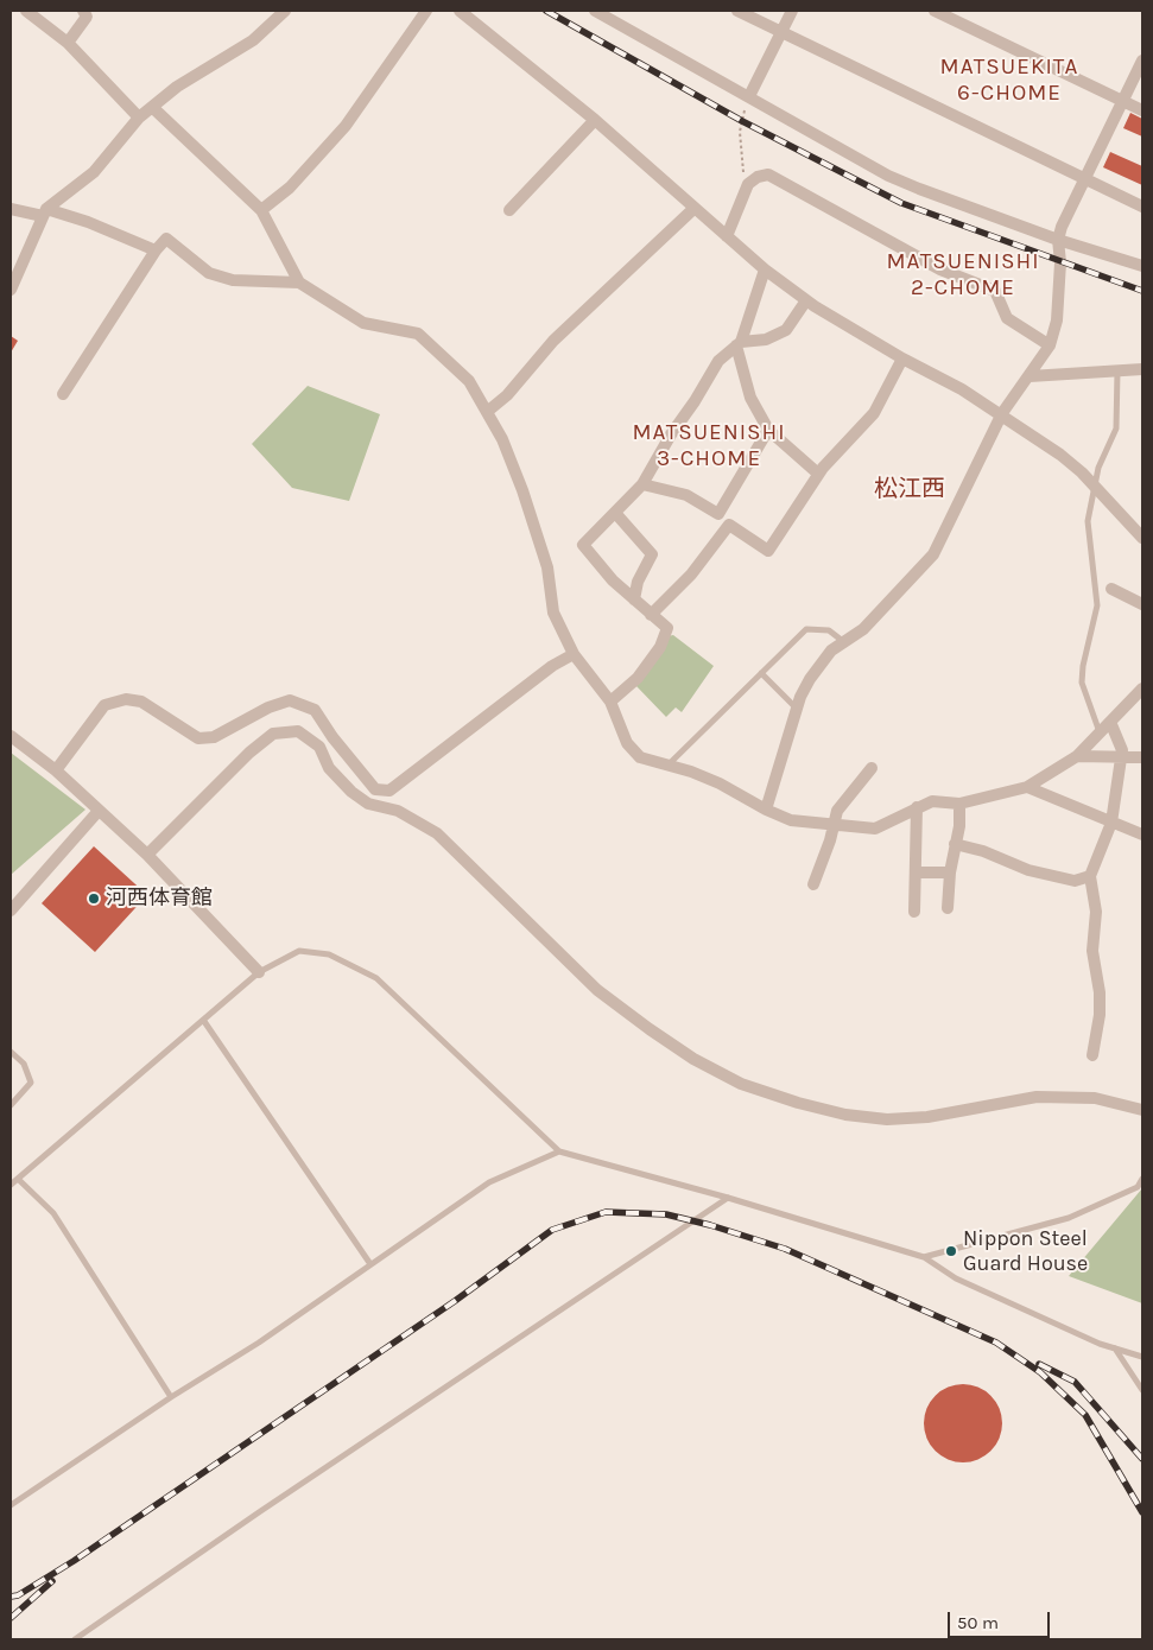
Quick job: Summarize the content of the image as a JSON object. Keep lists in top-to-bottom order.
{
  "districts": [
    "MATSUEKITA 6-CHOME",
    "MATSUENISHI 2-CHOME",
    "MATSUENISHI 3-CHOME",
    "松江西"
  ],
  "places": ["河西体育館", "Nippon Steel Guard House"],
  "scale_bar": "50 m"
}
